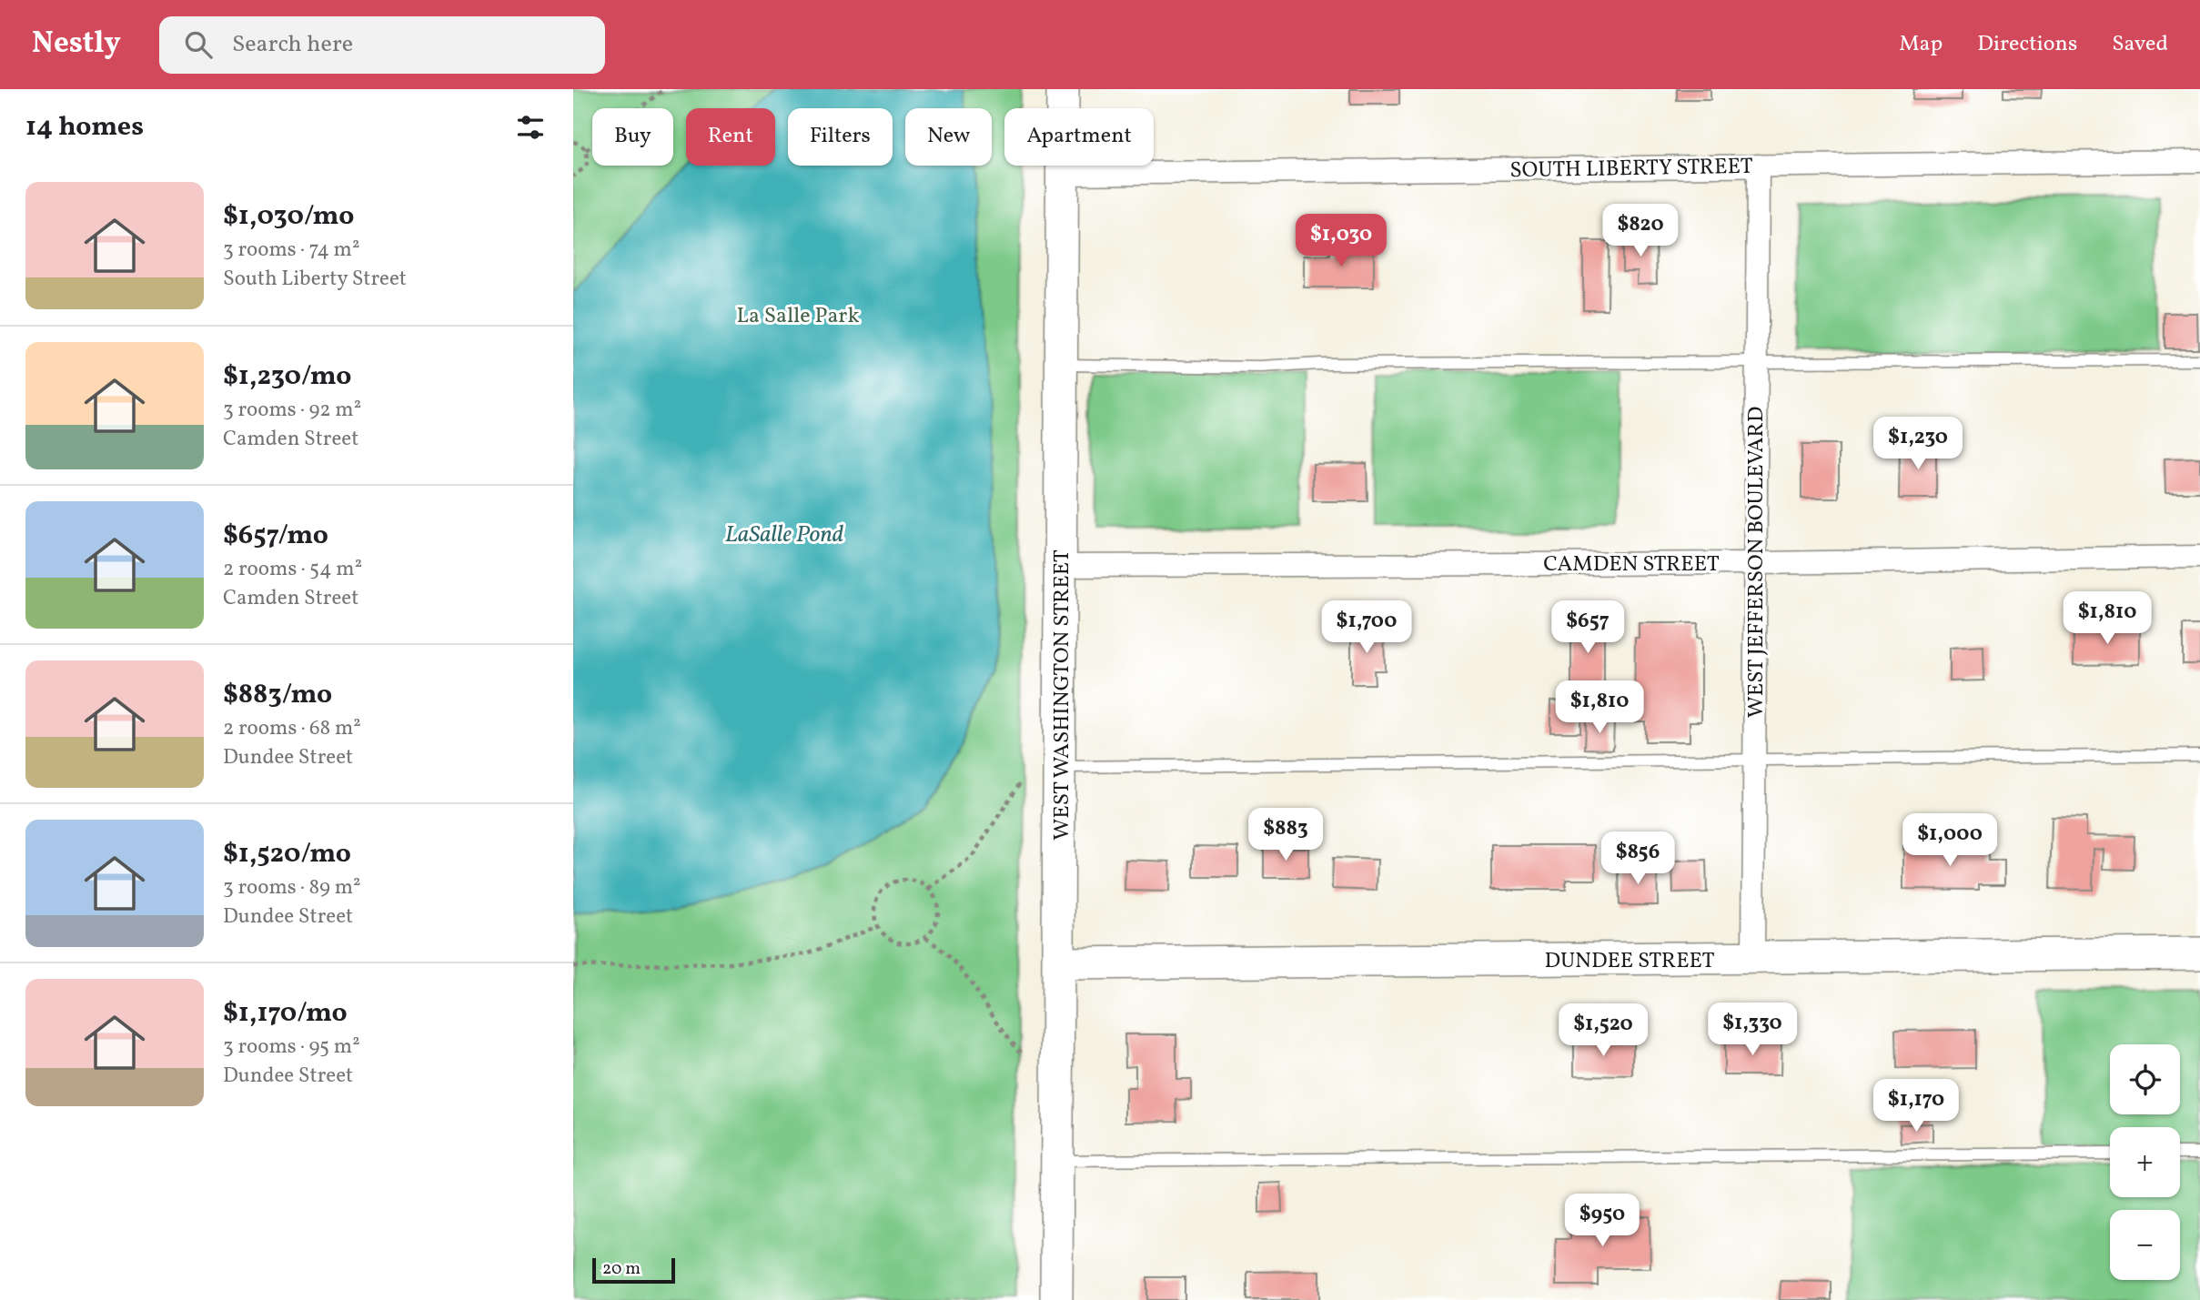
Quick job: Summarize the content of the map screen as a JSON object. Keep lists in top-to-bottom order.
{
  "streets": {
    "street": [
      "SOUTH LIBERTY STREET",
      "WEST JEFFERSON BOULEVARD",
      "CAMDEN STREET",
      "WEST WASHINGTON STREET",
      "DUNDEE STREET"
    ]
  },
  "crossings": [
    ["SOUTH LIBERTY STREET", "WEST JEFFERSON BOULEVARD"],
    ["SOUTH LIBERTY STREET", "WEST WASHINGTON STREET"],
    ["WEST JEFFERSON BOULEVARD", "CAMDEN STREET"],
    ["WEST JEFFERSON BOULEVARD", "DUNDEE STREET"],
    ["CAMDEN STREET", "WEST WASHINGTON STREET"],
    ["WEST WASHINGTON STREET", "DUNDEE STREET"]
  ],
  "water": ["LaSalle Pond"],
  "parks": ["La Salle Park"],
  "scale_bar": "20 m",
  "page": {
    "header": "Nestly",
    "search": "Search here",
    "nav": ["Map", "Directions", "Saved"],
    "heading": "14 homes",
    "chip": [
      "Buy",
      "Rent",
      "Filters",
      "New",
      "Apartment"
    ],
    "list": [
      {
        "name": "$1,030/mo",
        "note": "3 rooms · 74 m² · South Liberty Street"
      },
      {
        "name": "$1,230/mo",
        "note": "3 rooms · 92 m² · Camden Street"
      },
      {
        "name": "$657/mo",
        "note": "2 rooms · 54 m² · Camden Street"
      },
      {
        "name": "$883/mo",
        "note": "2 rooms · 68 m² · Dundee Street"
      },
      {
        "name": "$1,520/mo",
        "note": "3 rooms · 89 m² · Dundee Street"
      },
      {
        "name": "$1,170/mo",
        "note": "3 rooms · 95 m² · Dundee Street"
      }
    ],
    "price": [
      "$820",
      "$1,030",
      "$1,230",
      "$1,810",
      "$1,700",
      "$657",
      "$1,810",
      "$883",
      "$1,000",
      "$856",
      "$1,330",
      "$1,520",
      "$1,170",
      "$950"
    ],
    "map_buttons": ["+", "−"],
    "scale": "20 m"
  }
}
